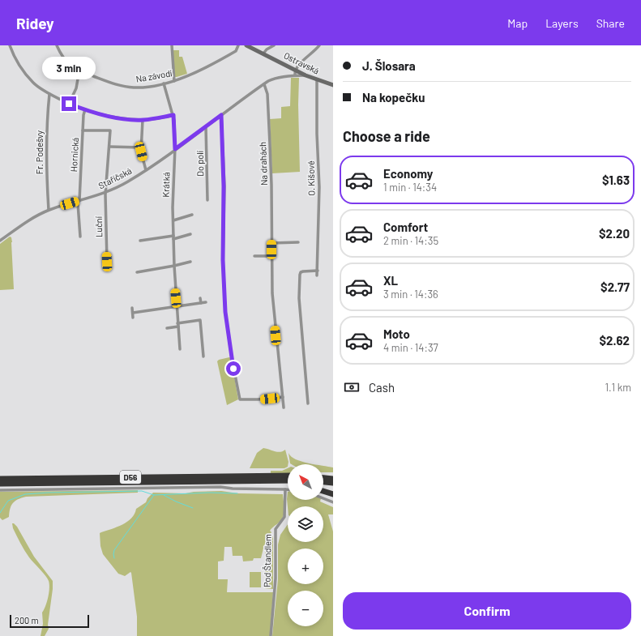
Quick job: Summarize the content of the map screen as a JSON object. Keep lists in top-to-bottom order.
{
  "streets": {
    "highway": ["D56"],
    "street": [
      "Ostravská",
      "Na závodí",
      "Fr. Podešvy",
      "Hornická",
      "Do polí",
      "Na drahách",
      "Staříčská",
      "O. Kišové",
      "Krátká",
      "Luční",
      "Pod Štandlem"
    ]
  },
  "crossings": [
    ["Ostravská", "Staříčská"],
    ["Ostravská", "O. Kišové"],
    ["Na závodí", "Krátká"],
    ["Fr. Podešvy", "Staříčská"],
    ["Hornická", "Staříčská"],
    ["Hornická", "Luční"],
    ["Do polí", "Staříčská"],
    ["Na drahách", "Staříčská"],
    ["Staříčská", "Krátká"],
    ["Staříčská", "Luční"]
  ],
  "scale_bar": "200 m",
  "north": "top left",
  "page": {
    "header": "Ridey",
    "nav": ["Map", "Layers", "Share"],
    "banner": ["J. Šlosara", "Na kopečku"],
    "bubble": "3 min",
    "heading": "Choose a ride",
    "list": [
      {
        "name": "Economy",
        "note": "1 min · 14:34",
        "value": "$1.63"
      },
      {
        "name": "Comfort",
        "note": "2 min · 14:35",
        "value": "$2.20"
      },
      {
        "name": "XL",
        "note": "3 min · 14:36",
        "value": "$2.77"
      },
      {
        "name": "Moto",
        "note": "4 min · 14:37",
        "value": "$2.62"
      }
    ],
    "pay": ["Cash", "1.1 km"],
    "map_buttons": ["+", "−"],
    "buttons": "Confirm",
    "scale": "200 m"
  }
}
